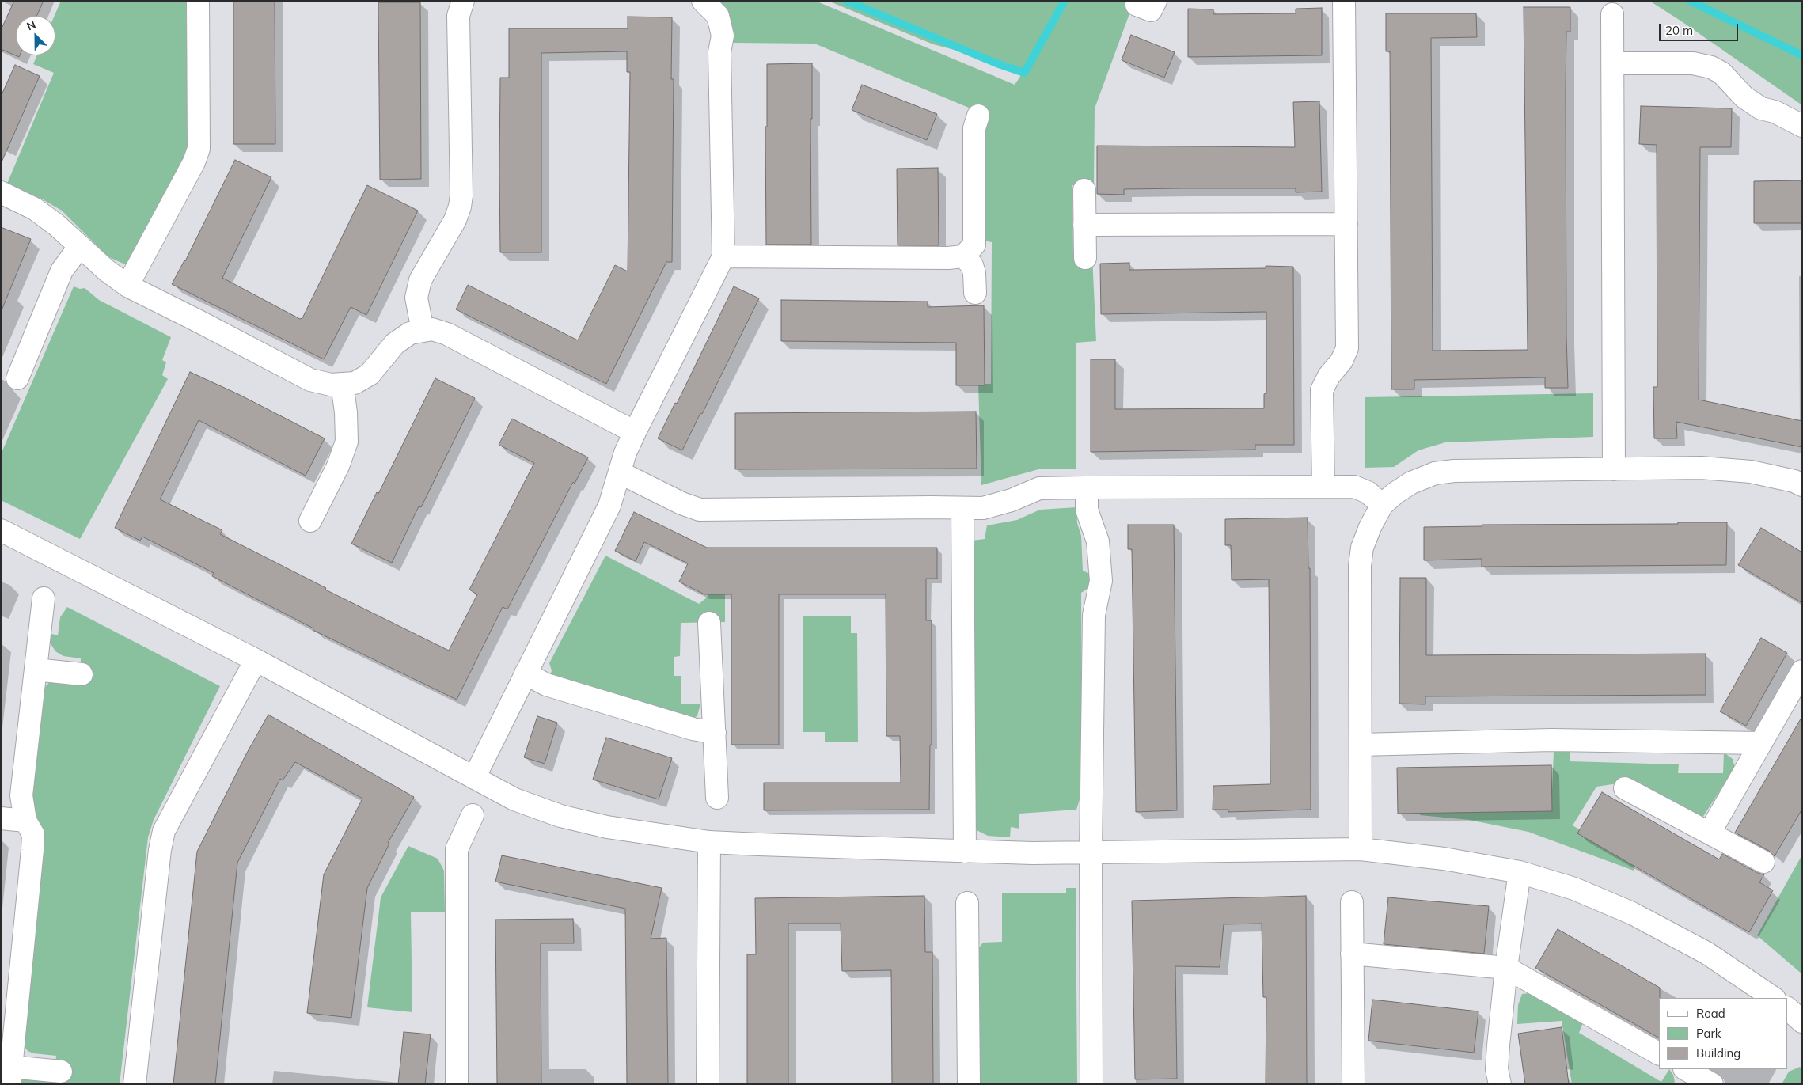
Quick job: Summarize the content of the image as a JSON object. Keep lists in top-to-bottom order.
{
  "legend": ["Road", "Park", "Building"],
  "scale_bar": "20 m",
  "north": "top left"
}
